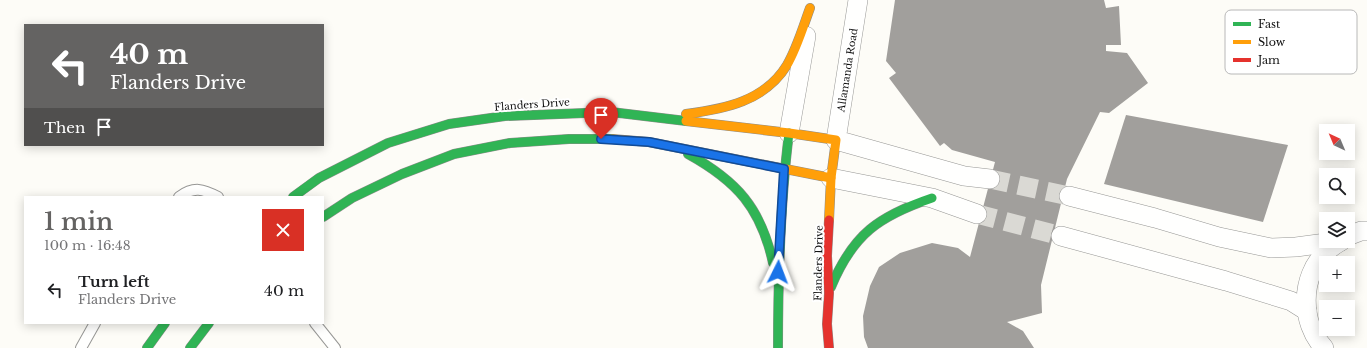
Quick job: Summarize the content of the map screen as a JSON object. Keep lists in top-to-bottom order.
{
  "streets": {
    "street": ["Allamanda Road", "Flanders Drive"]
  },
  "crossings": [
    ["Allamanda Road", "Flanders Drive"]
  ],
  "legend": ["Fast", "Slow", "Jam"],
  "north": "top left",
  "page": {
    "turn": ["40 m", "Flanders Drive"],
    "then": "Then",
    "map_buttons": ["+", "−"],
    "heading": ["1 min", "100 m · 16:48"],
    "list": [
      {
        "name": "Turn left",
        "note": "Flanders Drive",
        "value": "40 m"
      }
    ]
  }
}
